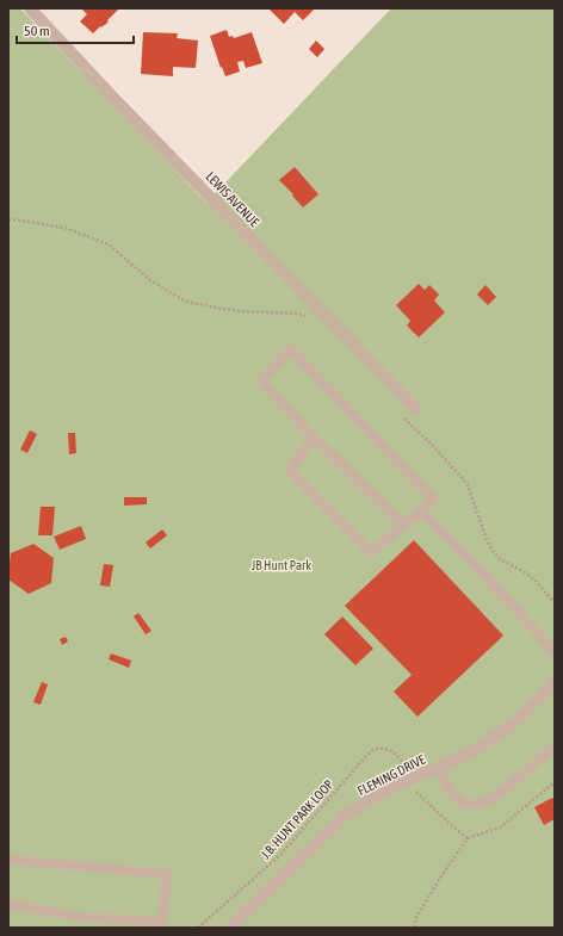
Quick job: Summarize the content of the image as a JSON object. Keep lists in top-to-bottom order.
{
  "streets": {
    "street": ["LEWIS AVENUE", "FLEMING DRIVE"],
    "path": ["J.B. HUNT PARK LOOP"]
  },
  "parks": ["JB Hunt Park"],
  "scale_bar": "50 m"
}
